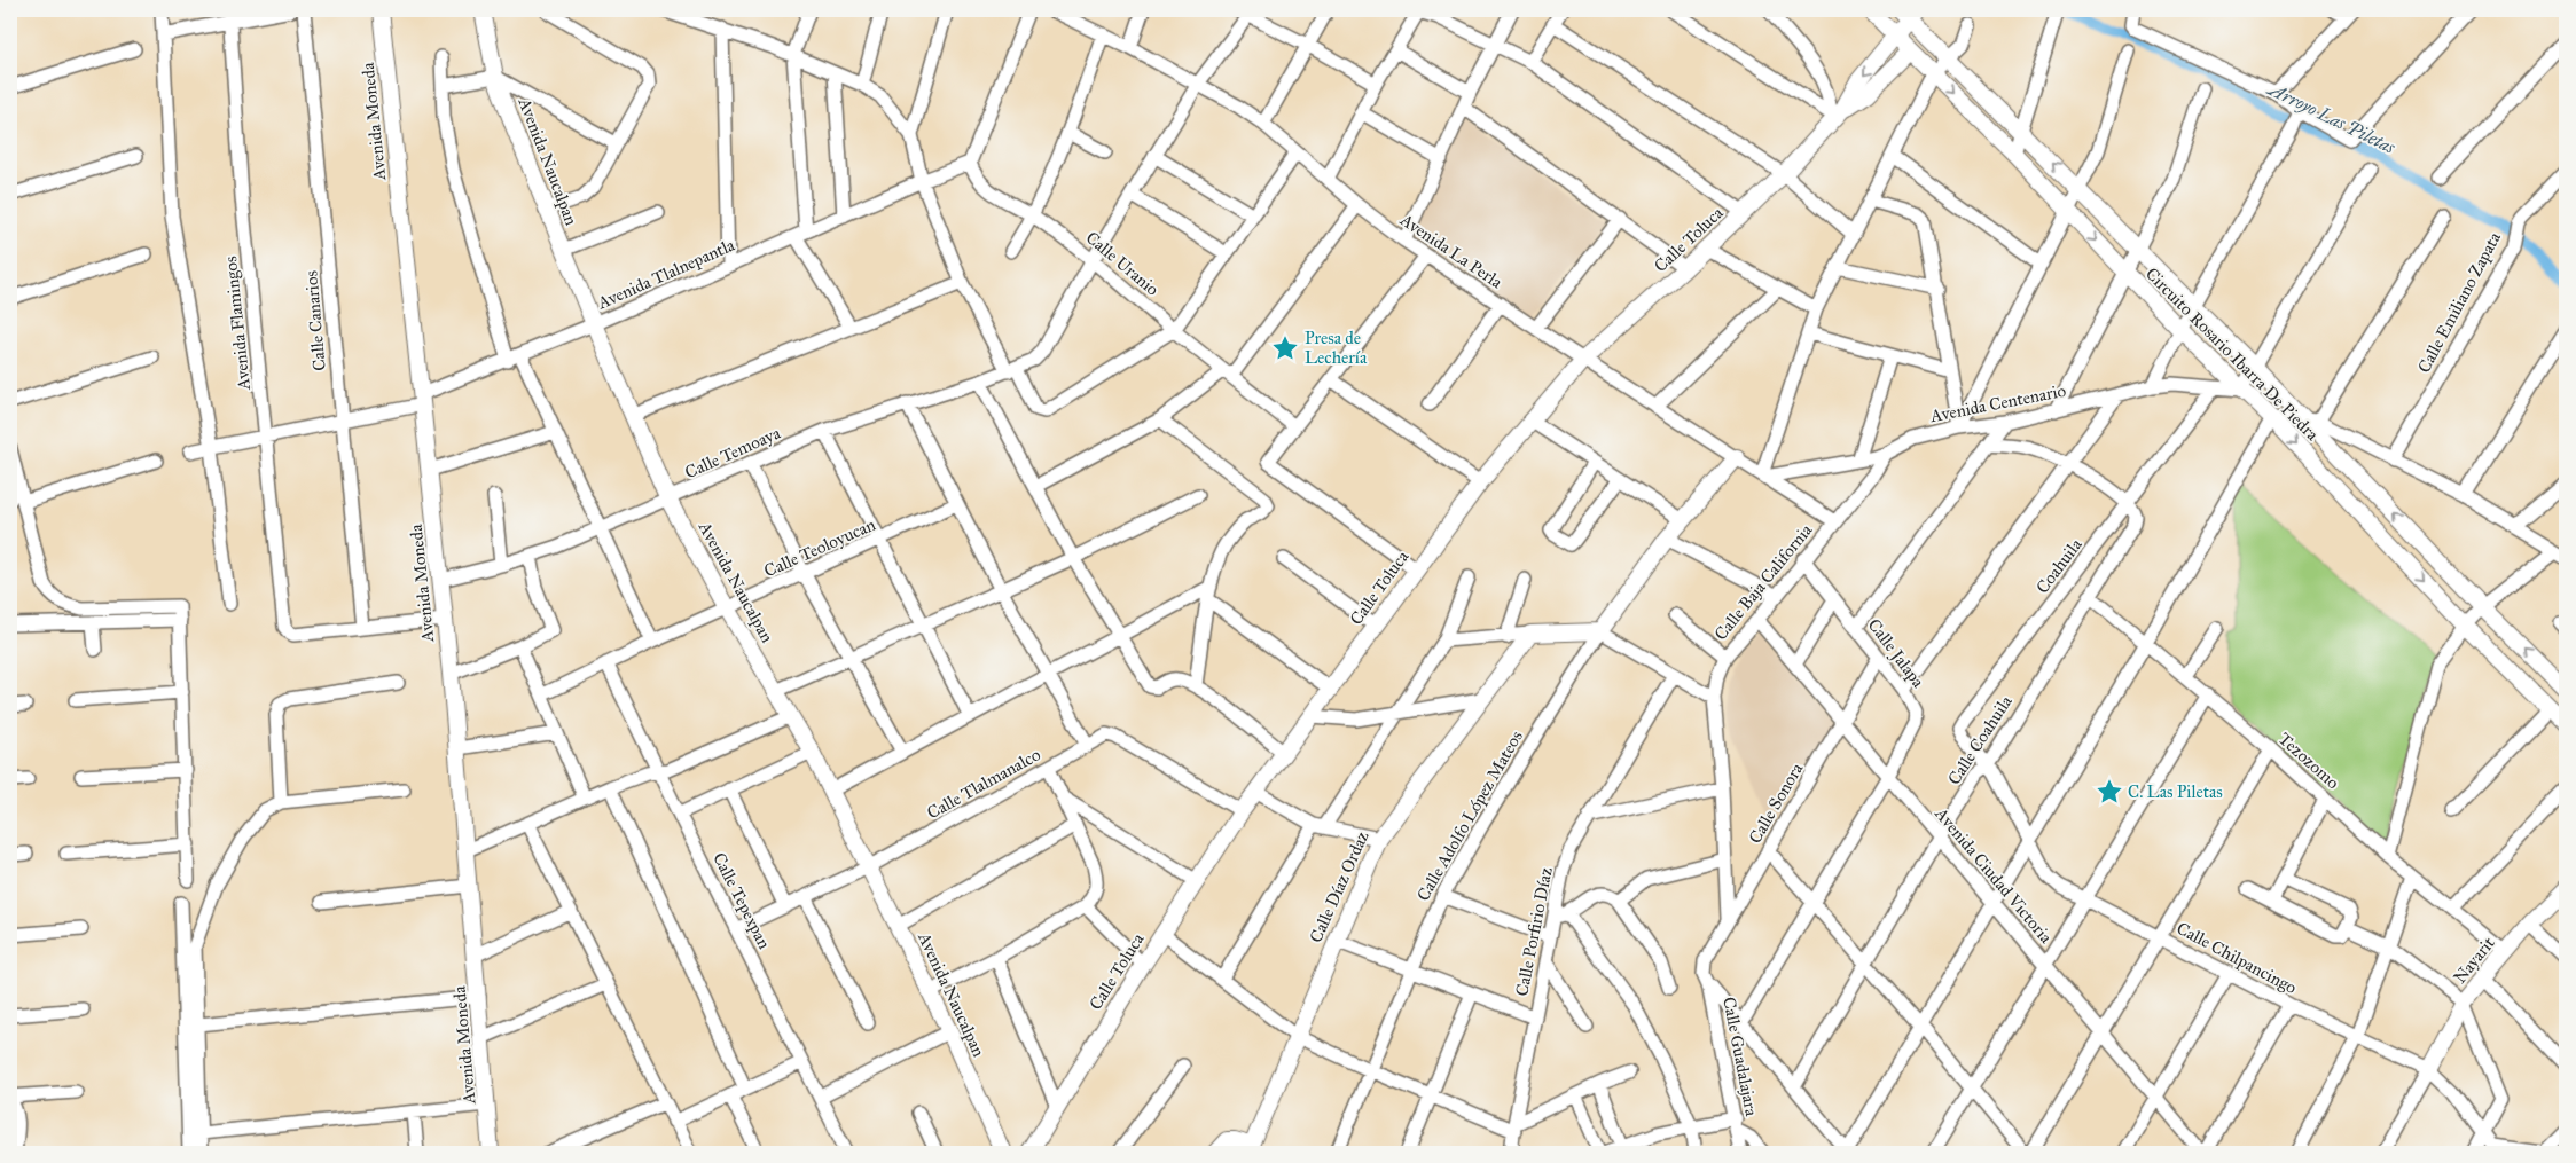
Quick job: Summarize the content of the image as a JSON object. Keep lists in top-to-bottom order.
{
  "streets": {
    "main road": [
      "Avenida Moneda",
      "Avenida Naucalpan",
      "Calle Toluca",
      "Circuito Rosario Ibarra De Piedra",
      "Calle Adolfo López Mateos",
      "Calle Díaz Ordaz",
      "Nayarit"
    ],
    "street": [
      "Avenida La Perla",
      "Calle Uranio",
      "Avenida Tlalnepantla",
      "Calle Emiliano Zapata",
      "Calle Canarios",
      "Avenida Flamingos",
      "Avenida Centenario",
      "Calle Temoaya",
      "Calle Teoloyucan",
      "Coahuila",
      "Calle Baja California",
      "Calle Jalapa",
      "Calle Coahuila",
      "Tezozomo",
      "Calle Tlalmanalco",
      "Calle Sonora",
      "Avenida Ciudad Victoria",
      "Calle Tepexpan",
      "Calle Porfirio Díaz",
      "Calle Chilpancingo",
      "Calle Guadalajara"
    ]
  },
  "crossings": [
    ["Avenida Moneda", "Avenida Tlalnepantla"],
    ["Avenida Moneda", "Calle Temoaya"],
    ["Avenida Naucalpan", "Avenida Tlalnepantla"],
    ["Avenida Naucalpan", "Calle Temoaya"],
    ["Avenida Naucalpan", "Calle Teoloyucan"],
    ["Avenida Naucalpan", "Calle Tlalmanalco"],
    ["Calle Toluca", "Avenida La Perla"],
    ["Calle Toluca", "Circuito Rosario Ibarra De Piedra"],
    ["Calle Toluca", "Calle Tlalmanalco"],
    ["Avenida La Perla", "Avenida Centenario"],
    ["Avenida La Perla", "Calle Baja California"],
    ["Avenida La Perla", "Calle Adolfo López Mateos"],
    ["Calle Uranio", "Calle Temoaya"],
    ["Avenida Tlalnepantla", "Calle Canarios"],
    ["Avenida Tlalnepantla", "Avenida Flamingos"],
    ["Calle Canarios", "Avenida Flamingos"],
    ["Circuito Rosario Ibarra De Piedra", "Avenida Centenario"],
    ["Avenida Centenario", "Coahuila"],
    ["Avenida Centenario", "Calle Baja California"],
    ["Calle Teoloyucan", "Calle Tepexpan"],
    ["Coahuila", "Calle Coahuila"],
    ["Coahuila", "Calle Chilpancingo"],
    ["Calle Baja California", "Calle Jalapa"],
    ["Calle Baja California", "Calle Sonora"],
    ["Calle Baja California", "Avenida Ciudad Victoria"],
    ["Calle Jalapa", "Calle Sonora"],
    ["Calle Jalapa", "Avenida Ciudad Victoria"],
    ["Calle Coahuila", "Tezozomo"],
    ["Calle Coahuila", "Avenida Ciudad Victoria"],
    ["Calle Coahuila", "Calle Chilpancingo"],
    ["Tezozomo", "Nayarit"],
    ["Calle Tlalmanalco", "Calle Tepexpan"],
    ["Calle Sonora", "Avenida Ciudad Victoria"],
    ["Calle Sonora", "Calle Guadalajara"],
    ["Calle Chilpancingo", "Nayarit"]
  ],
  "water": ["Arroyo Las Piletas"],
  "places": {
    "place": ["Presa de Lechería", "C. Las Piletas"]
  }
}
